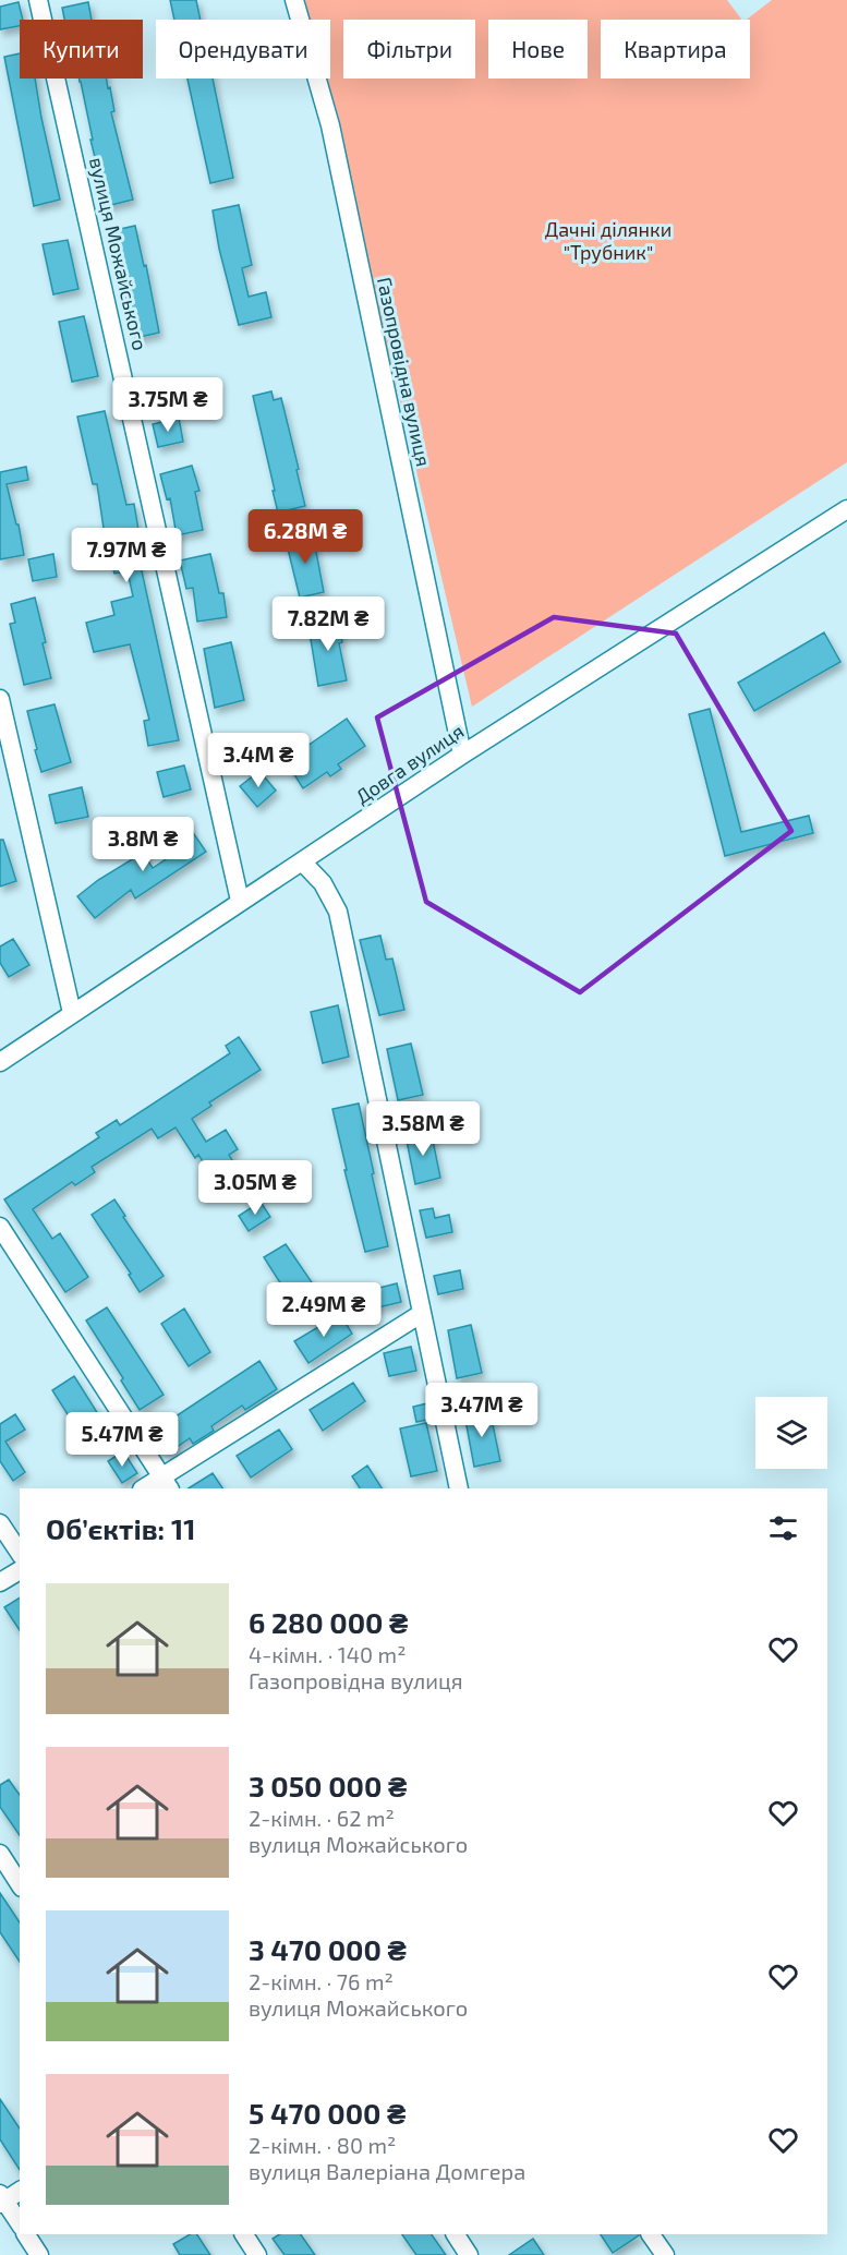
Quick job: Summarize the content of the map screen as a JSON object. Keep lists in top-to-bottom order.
{
  "streets": {
    "street": ["вулиця Можайського", "Газопровідна вулиця", "Довга вулиця"]
  },
  "crossings": [
    ["вулиця Можайського", "Довга вулиця"],
    ["Газопровідна вулиця", "Довга вулиця"]
  ],
  "parks": ["Дачні ділянки \"Трубник\""],
  "page": {
    "chip": [
      "Купити",
      "Орендувати",
      "Фільтри",
      "Нове",
      "Квартира"
    ],
    "price": [
      "3.75M ₴",
      "6.28M ₴",
      "7.97M ₴",
      "7.82M ₴",
      "3.4M ₴",
      "3.8M ₴",
      "3.58M ₴",
      "3.05M ₴",
      "2.49M ₴",
      "3.47M ₴",
      "5.47M ₴"
    ],
    "heading": "Об’єктів: 11",
    "list": [
      {
        "name": "6 280 000 ₴",
        "note": "4-кімн. · 140 m² · Газопровідна вулиця"
      },
      {
        "name": "3 050 000 ₴",
        "note": "2-кімн. · 62 m² · вулиця Можайського"
      },
      {
        "name": "3 470 000 ₴",
        "note": "2-кімн. · 76 m² · вулиця Можайського"
      },
      {
        "name": "5 470 000 ₴",
        "note": "2-кімн. · 80 m² · вулиця Валеріана Домгера"
      }
    ]
  }
}
